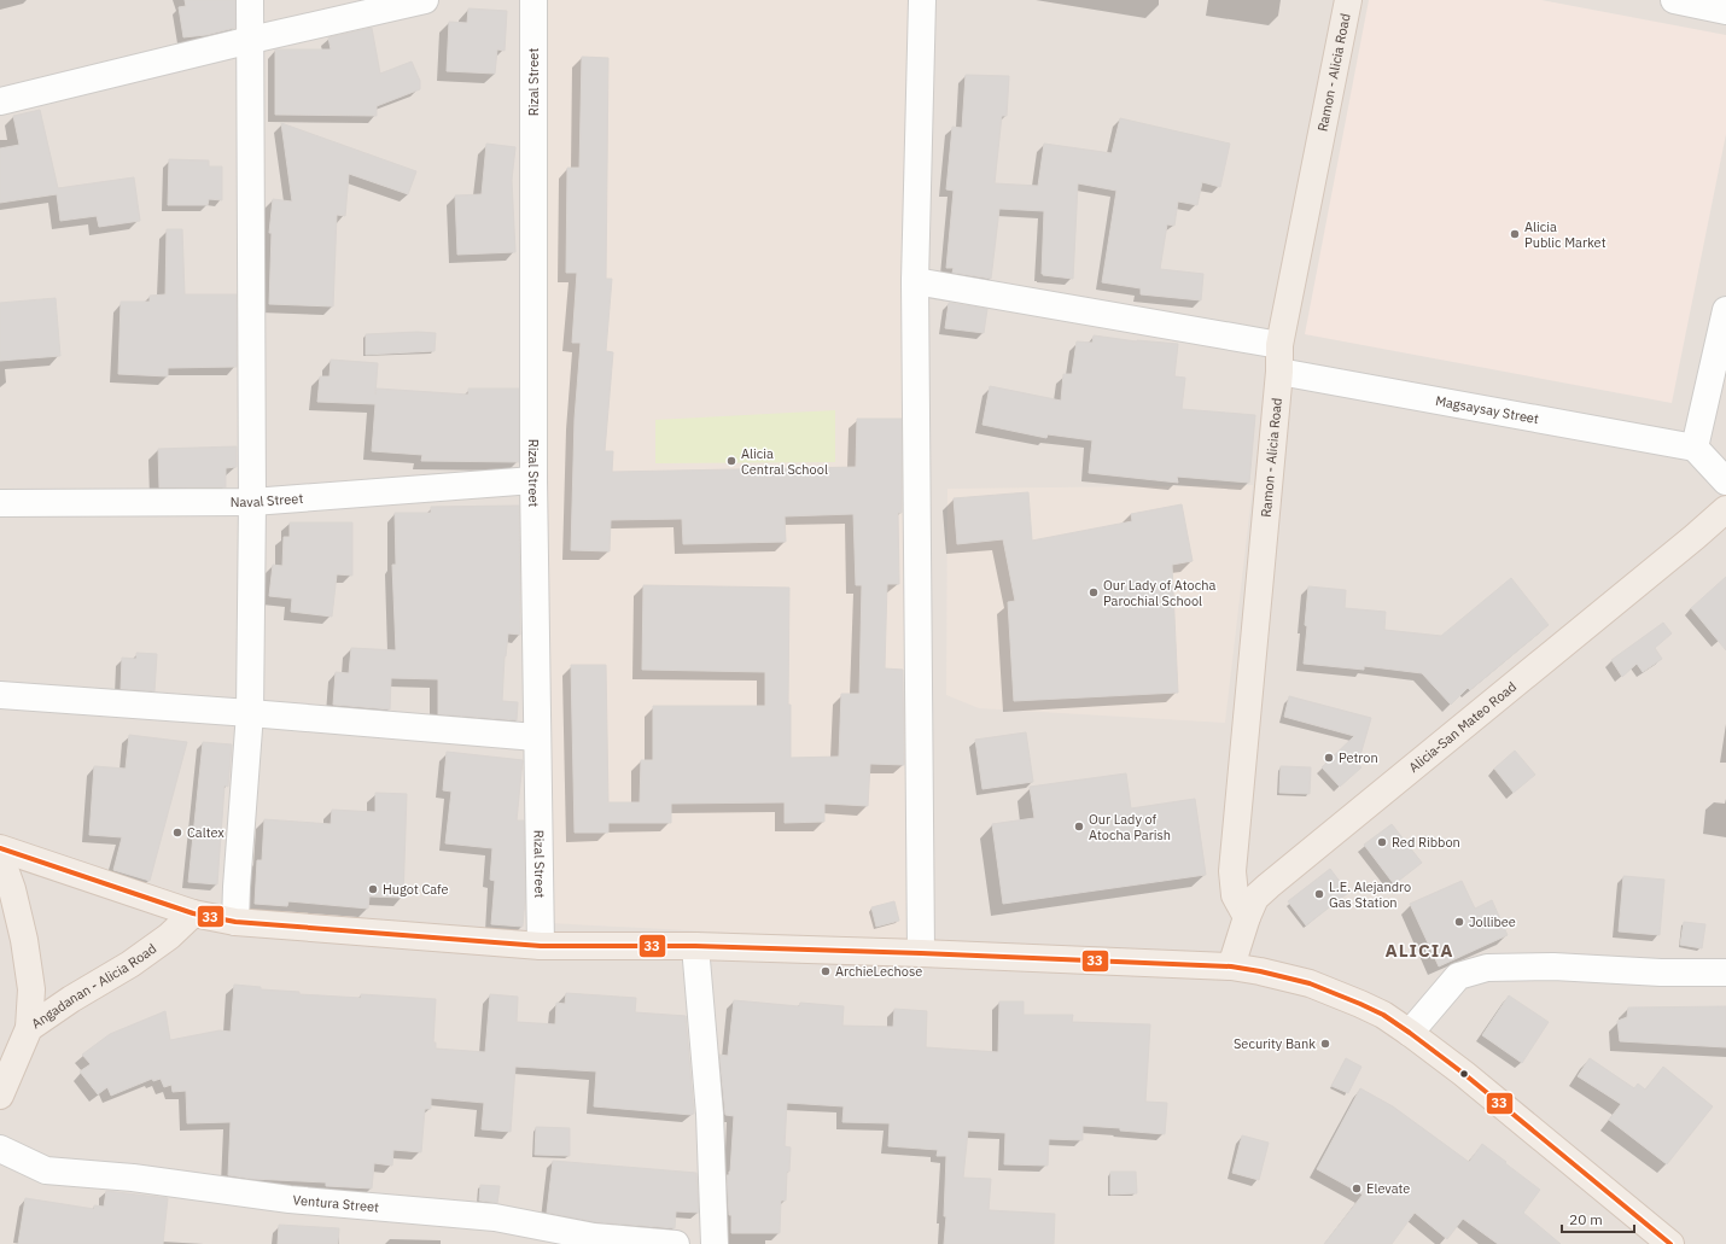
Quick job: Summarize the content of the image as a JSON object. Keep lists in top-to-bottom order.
{
  "streets": {
    "main road": ["Ramon - Alicia Road", "Alicia-San Mateo Road", "Angadanan - Alicia Road"],
    "street": [
      "Rizal Street",
      "Magsaysay Street",
      "Naval Street",
      "Ventura Street"
    ]
  },
  "crossings": [
    ["Ramon - Alicia Road", "Magsaysay Street"],
    ["Ramon - Alicia Road", "Alicia-San Mateo Road"],
    ["Rizal Street", "Naval Street"]
  ],
  "districts": ["ALICIA"],
  "places": [
    "Alicia Public Market",
    "Alicia Central School",
    "Our Lady of Atocha Parochial School",
    "Petron",
    "Our Lady of Atocha Parish",
    "Caltex",
    "Red Ribbon",
    "Hugot Cafe",
    "L.E. Alejandro Gas Station",
    "Jollibee",
    "ArchieLechose",
    "Security Bank",
    "Elevate"
  ],
  "lines": ["transit line 33"],
  "scale_bar": "20 m"
}
